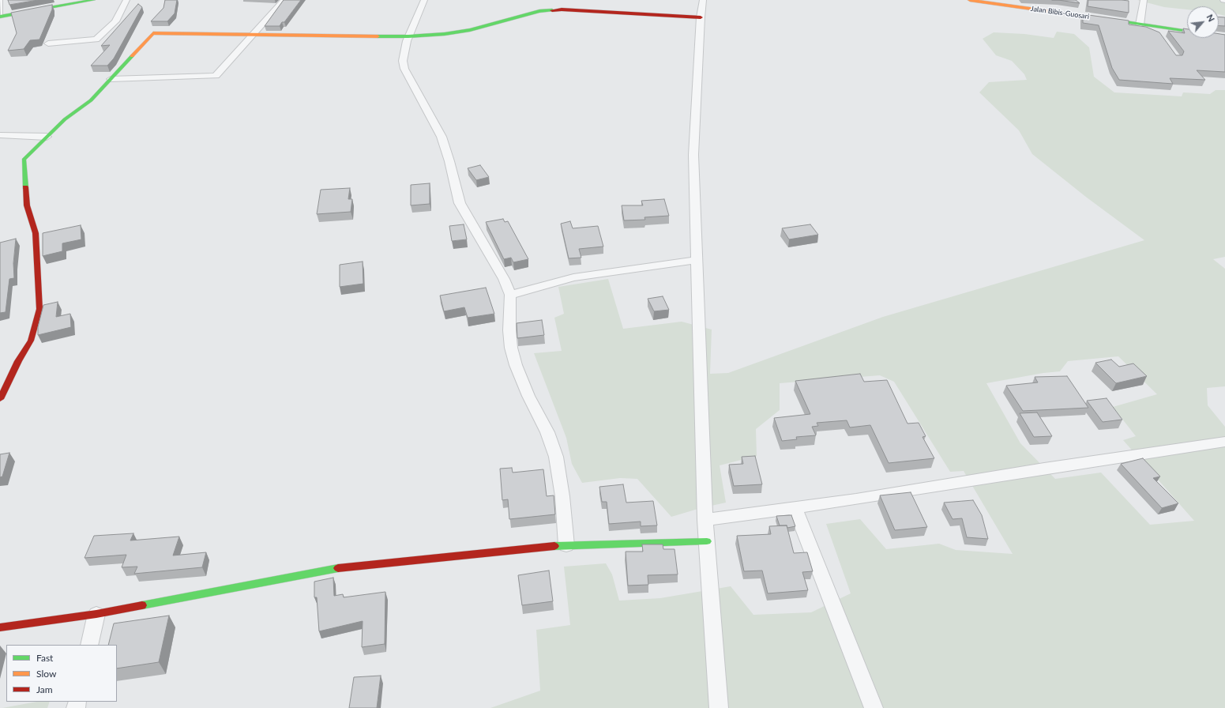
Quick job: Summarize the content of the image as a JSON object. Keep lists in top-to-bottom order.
{
  "streets": {
    "street": ["Jalan Bibis-Guosari"]
  },
  "legend": ["Fast", "Slow", "Jam"],
  "north": "top right"
}
